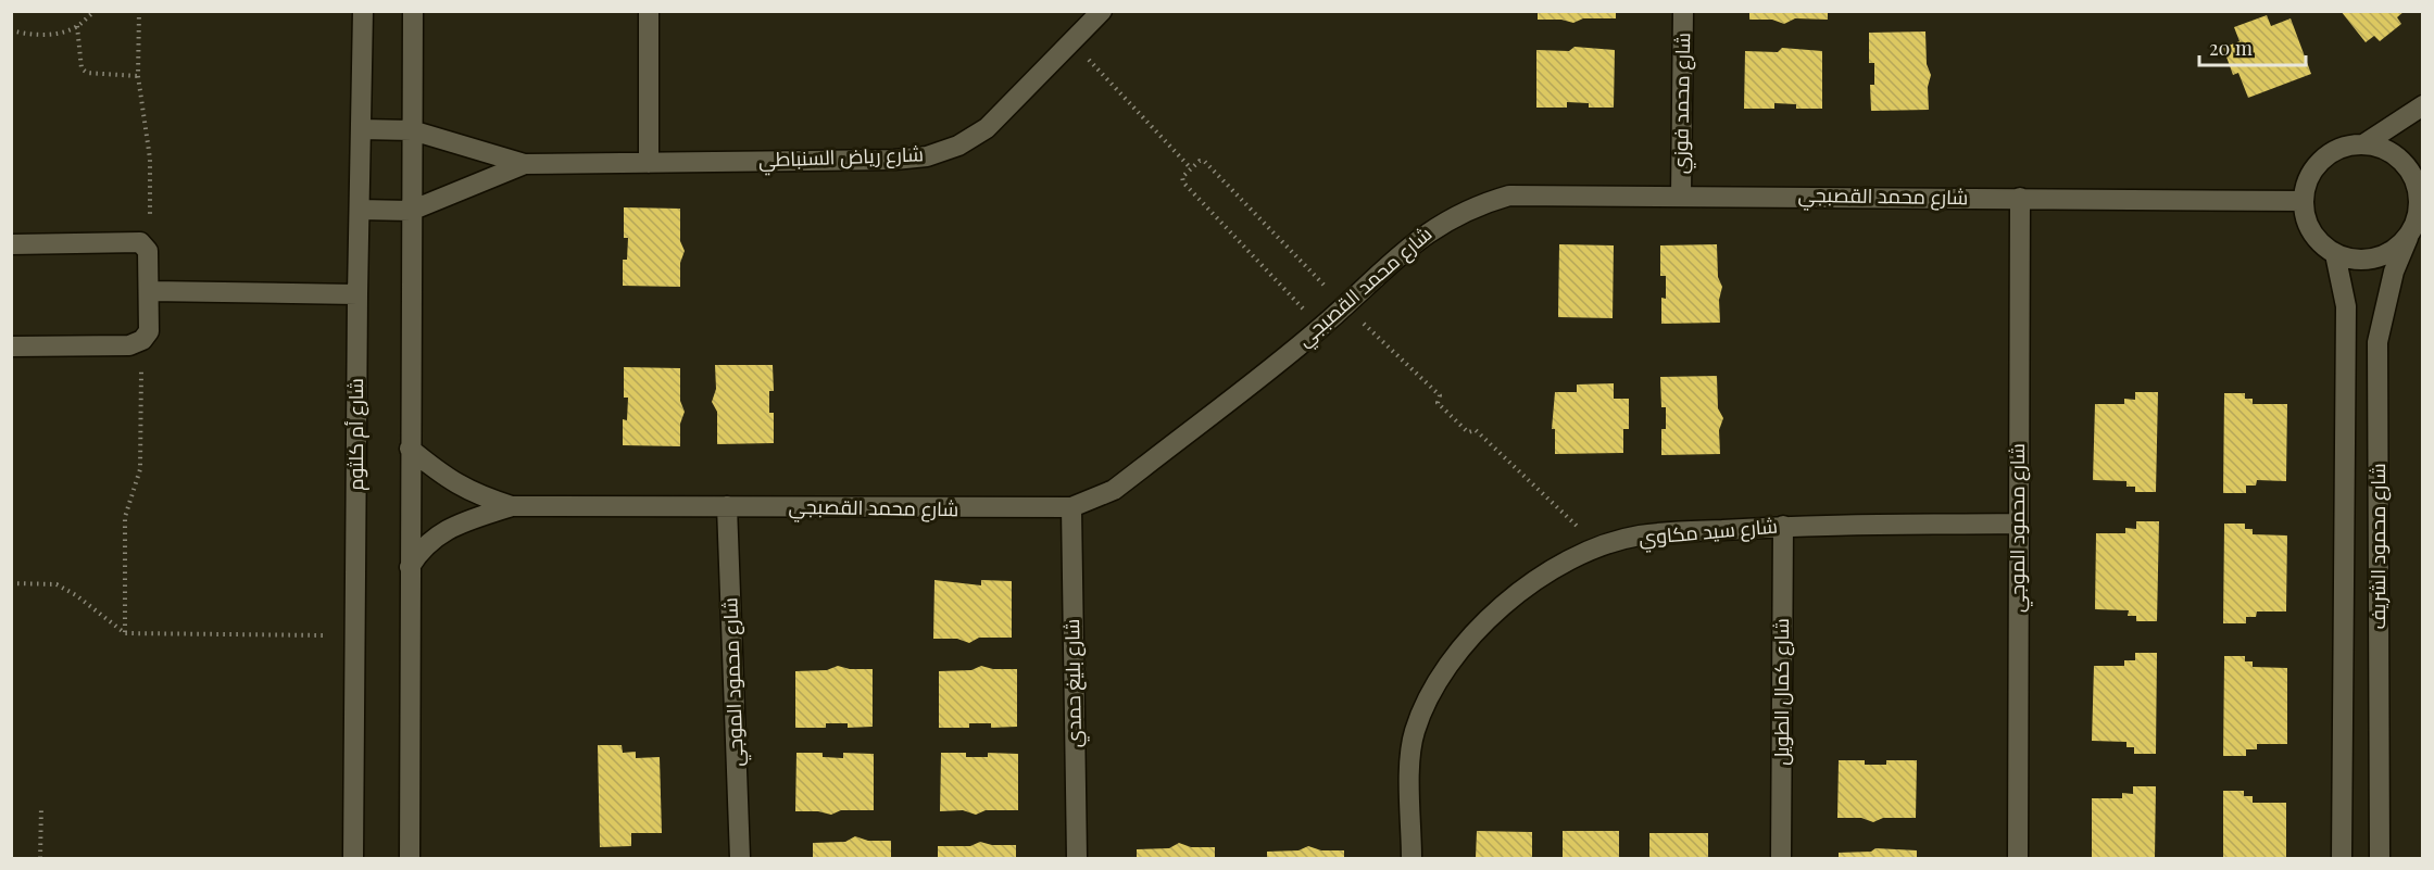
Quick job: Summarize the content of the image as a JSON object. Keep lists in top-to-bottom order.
{
  "streets": {
    "street": [
      "شارع محمد فوزي",
      "شارع رياض السنباطي",
      "شارع محمد القصبجي",
      "شارع أم كلثوم",
      "شارع محمود الموجي",
      "شارع سيد مكاوي",
      "شارع محمود الشريف",
      "شارع بليغ حمدي",
      "شارع كمال الطويل"
    ]
  },
  "crossings": [
    ["شارع محمد فوزي", "شارع محمد القصبجي"],
    ["شارع رياض السنباطي", "شارع أم كلثوم"],
    ["شارع محمد القصبجي", "شارع محمود الموجي"],
    ["شارع محمد القصبجي", "شارع محمود الشريف"],
    ["شارع محمد القصبجي", "شارع بليغ حمدي"],
    ["شارع محمود الموجي", "شارع سيد مكاوي"],
    ["شارع سيد مكاوي", "شارع كمال الطويل"]
  ],
  "scale_bar": "20 m"
}
